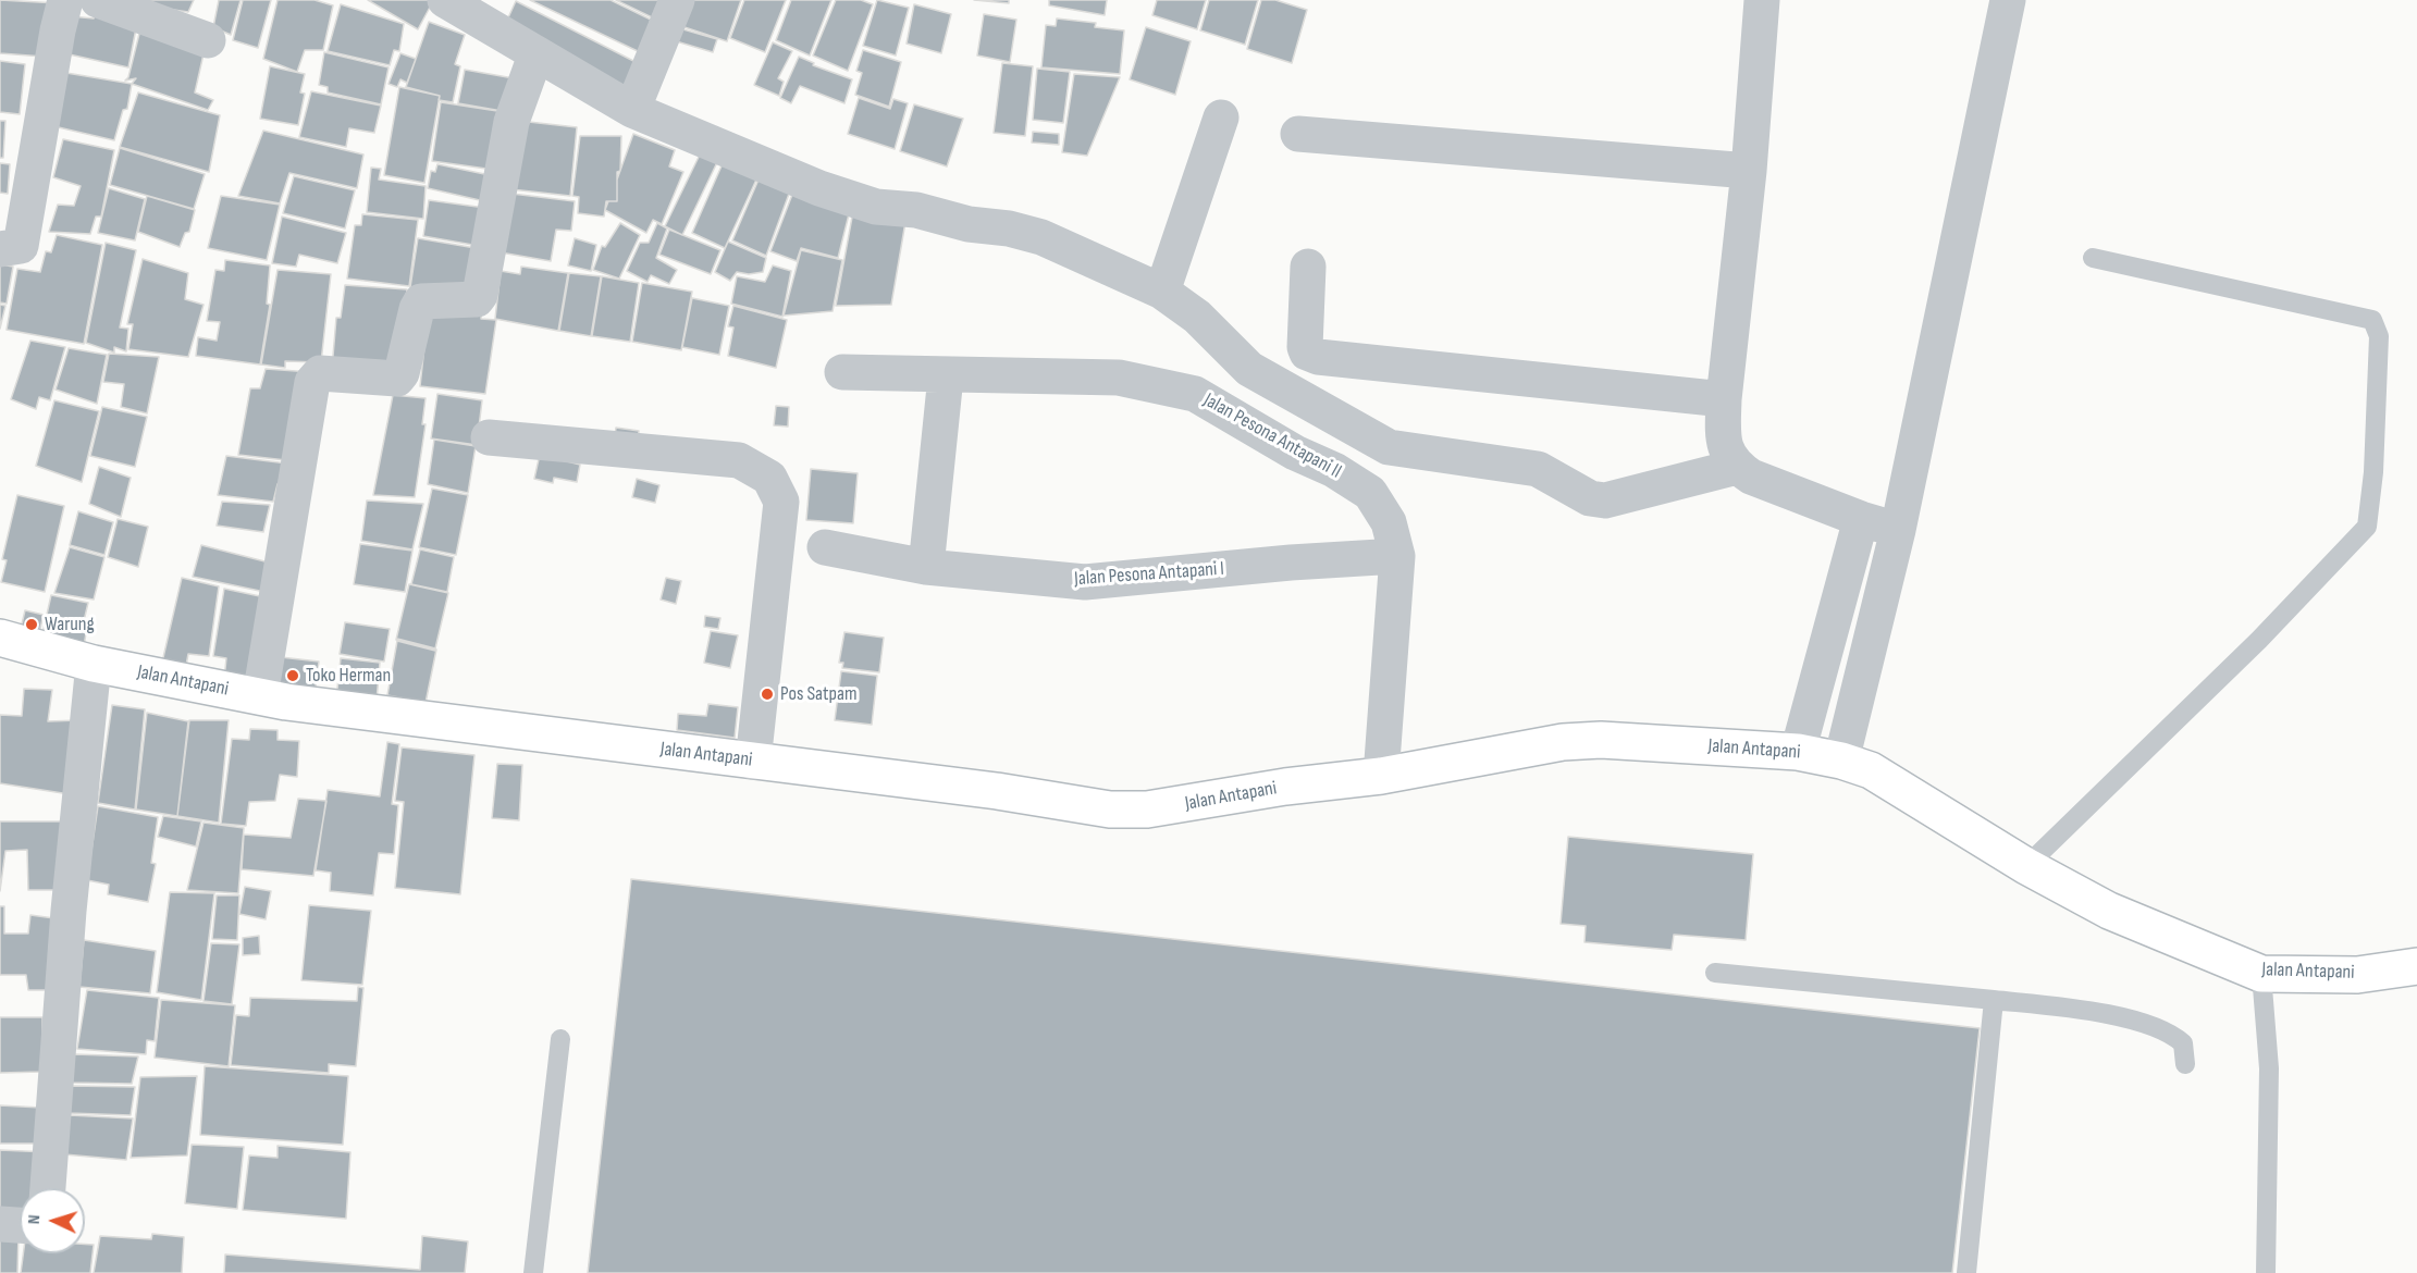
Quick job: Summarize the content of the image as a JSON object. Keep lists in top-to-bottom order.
{
  "streets": {
    "street": ["Jalan Pesona Antapani II", "Jalan Pesona Antapani I", "Jalan Antapani"]
  },
  "crossings": [
    ["Jalan Pesona Antapani II", "Jalan Pesona Antapani I"],
    ["Jalan Pesona Antapani II", "Jalan Antapani"]
  ],
  "places": ["Warung", "Toko Herman", "Pos Satpam"],
  "north": "left"
}
